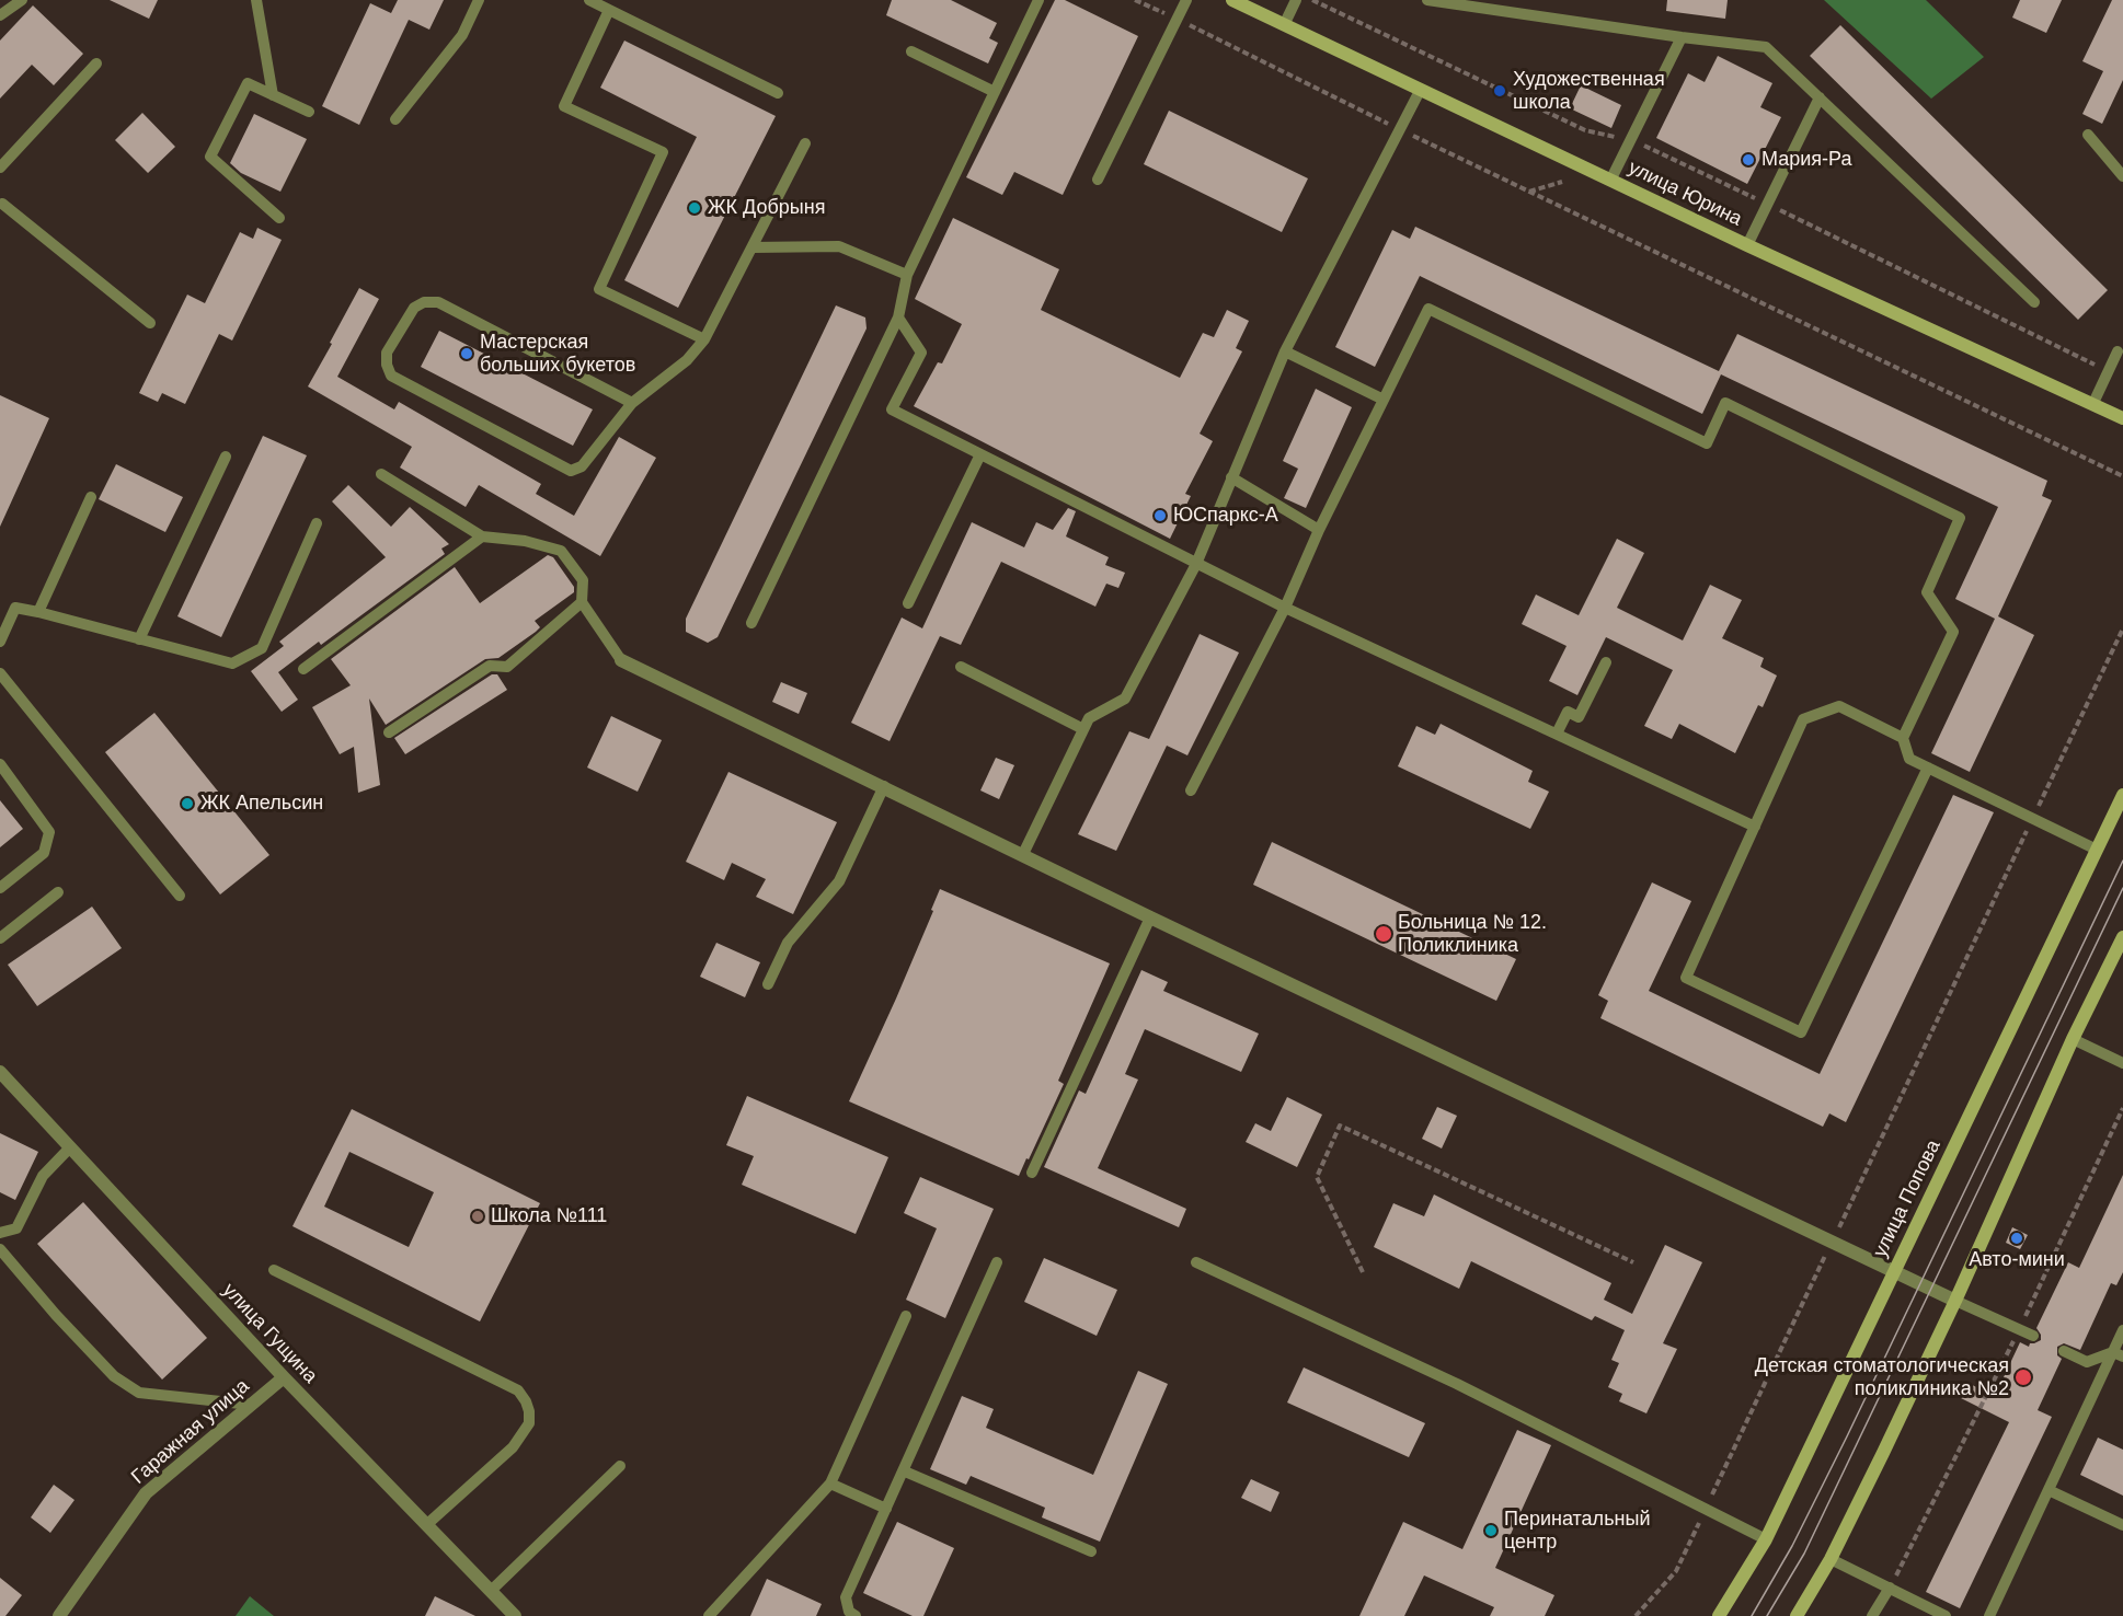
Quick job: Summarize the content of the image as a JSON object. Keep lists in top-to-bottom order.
{
  "streets": {
    "main road": ["улица Юрина", "улица Попова"],
    "street": ["улица Гущина", "Гаражная улица"]
  },
  "crossings": [
    ["улица Гущина", "Гаражная улица"]
  ],
  "places": [
    "Художественная школа",
    "Мария-Ра",
    "ЖК Добрыня",
    "Мастерская больших букетов",
    "ЮСпаркс-А",
    "ЖК Апельсин",
    "Больница № 12. Поликлиника",
    "Школа №111",
    "Авто-мини",
    "Детская стоматологическая поликлиника №2",
    "Перинатальный центр"
  ]
}
